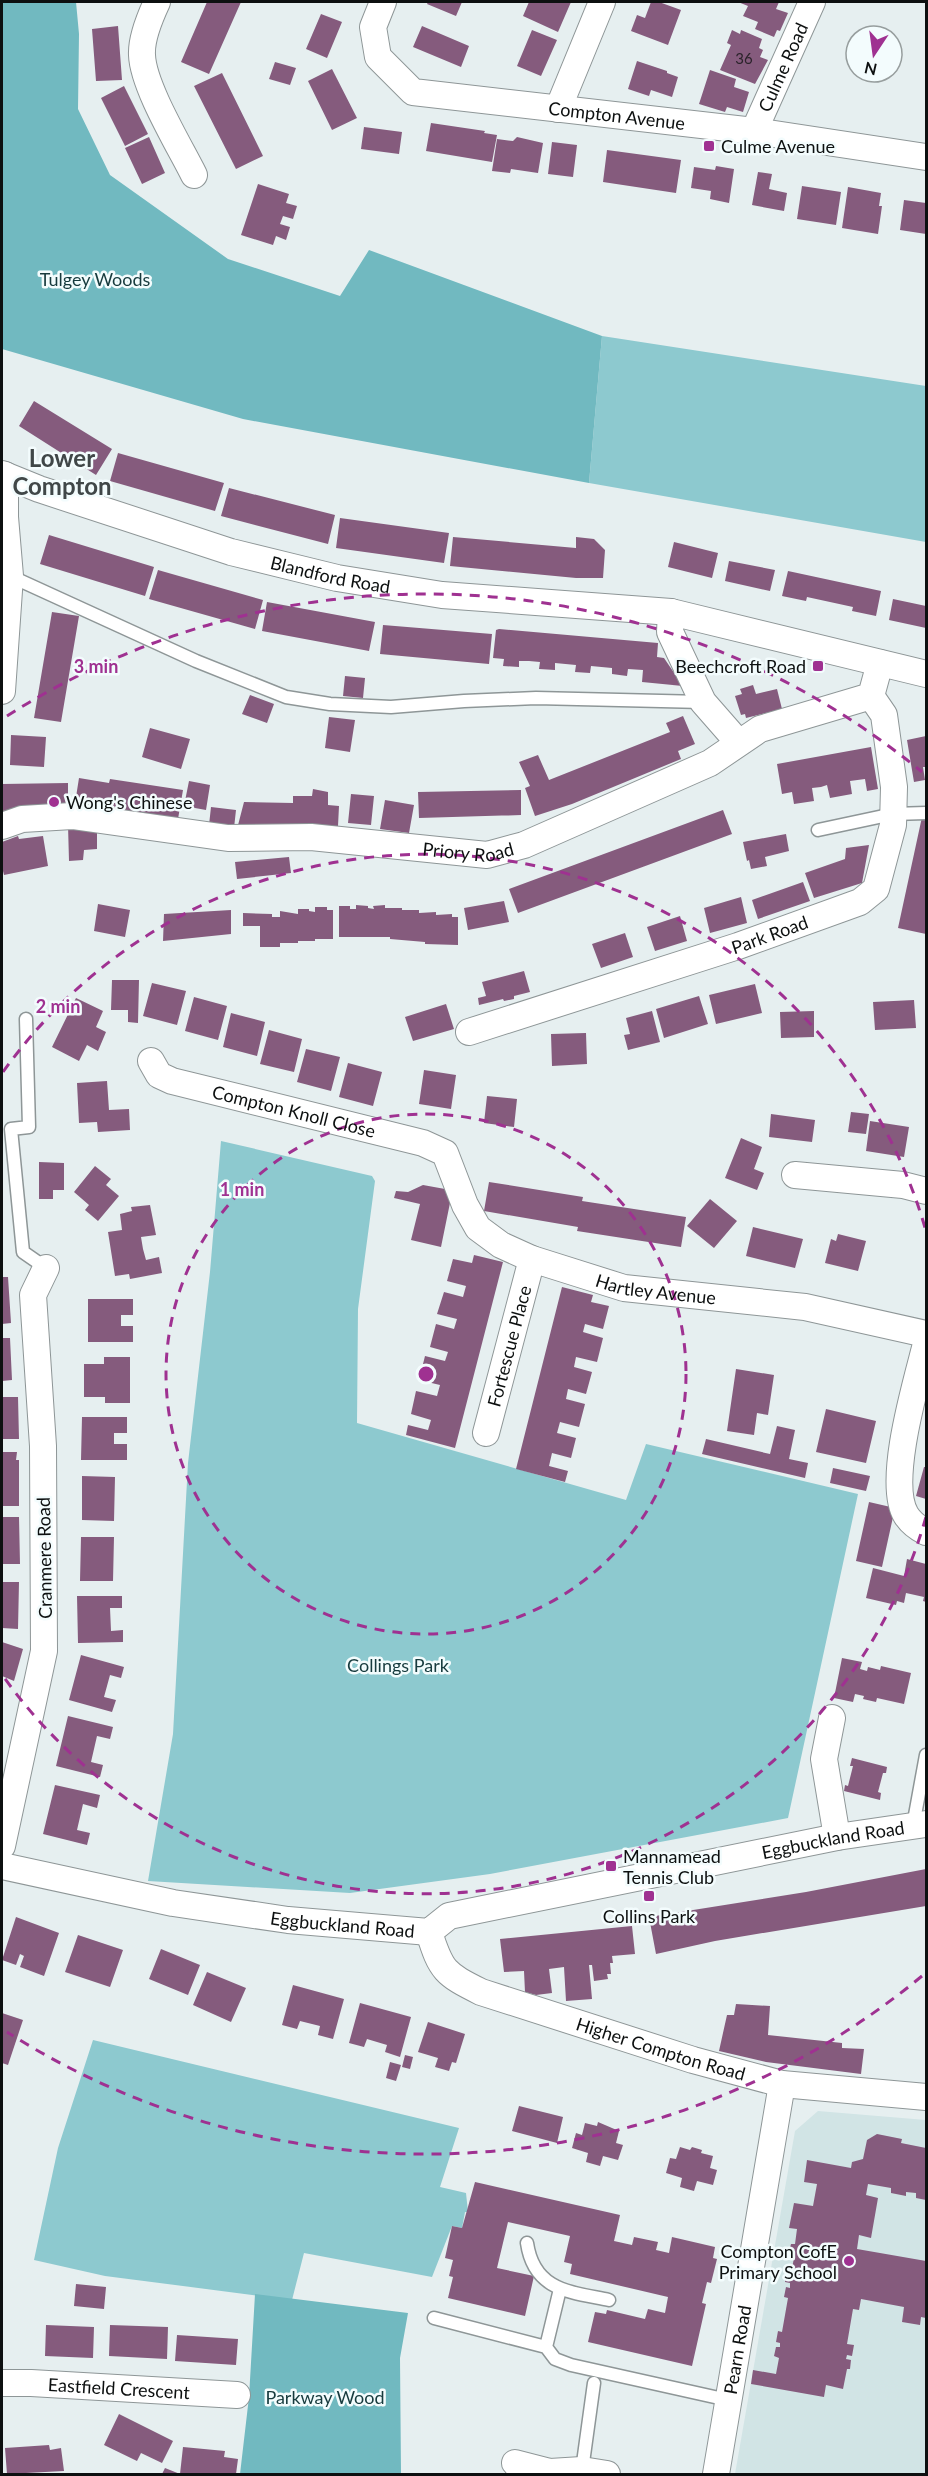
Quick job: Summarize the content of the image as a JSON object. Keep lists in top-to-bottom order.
{
  "streets": {
    "street": [
      "Culme Road",
      "Compton Avenue",
      "Blandford Road",
      "Priory Road",
      "Park Road",
      "Compton Knoll Close",
      "Hartley Avenue",
      "Fortescue Place",
      "Cranmere Road",
      "Eggbuckland Road",
      "Higher Compton Road",
      "Pearn Road",
      "Eastfield Crescent"
    ]
  },
  "crossings": [
    ["Culme Road", "Compton Avenue"],
    ["Priory Road", "Park Road"],
    ["Compton Knoll Close", "Hartley Avenue"],
    ["Hartley Avenue", "Fortescue Place"],
    ["Eggbuckland Road", "Higher Compton Road"],
    ["Higher Compton Road", "Pearn Road"]
  ],
  "districts": ["Lower Compton"],
  "parks": ["Tulgey Woods", "Collings Park", "Parkway Wood"],
  "places": {
    "transit": [
      "Culme Avenue",
      "Beechcroft Road",
      "Mannamead Tennis Club",
      "Collins Park"
    ],
    "other": ["Wong's Chinese", "Compton CofE Primary School"]
  },
  "house_numbers": ["36"],
  "north": "bottom",
  "rings": ["3 min", "2 min", "1 min"]
}
